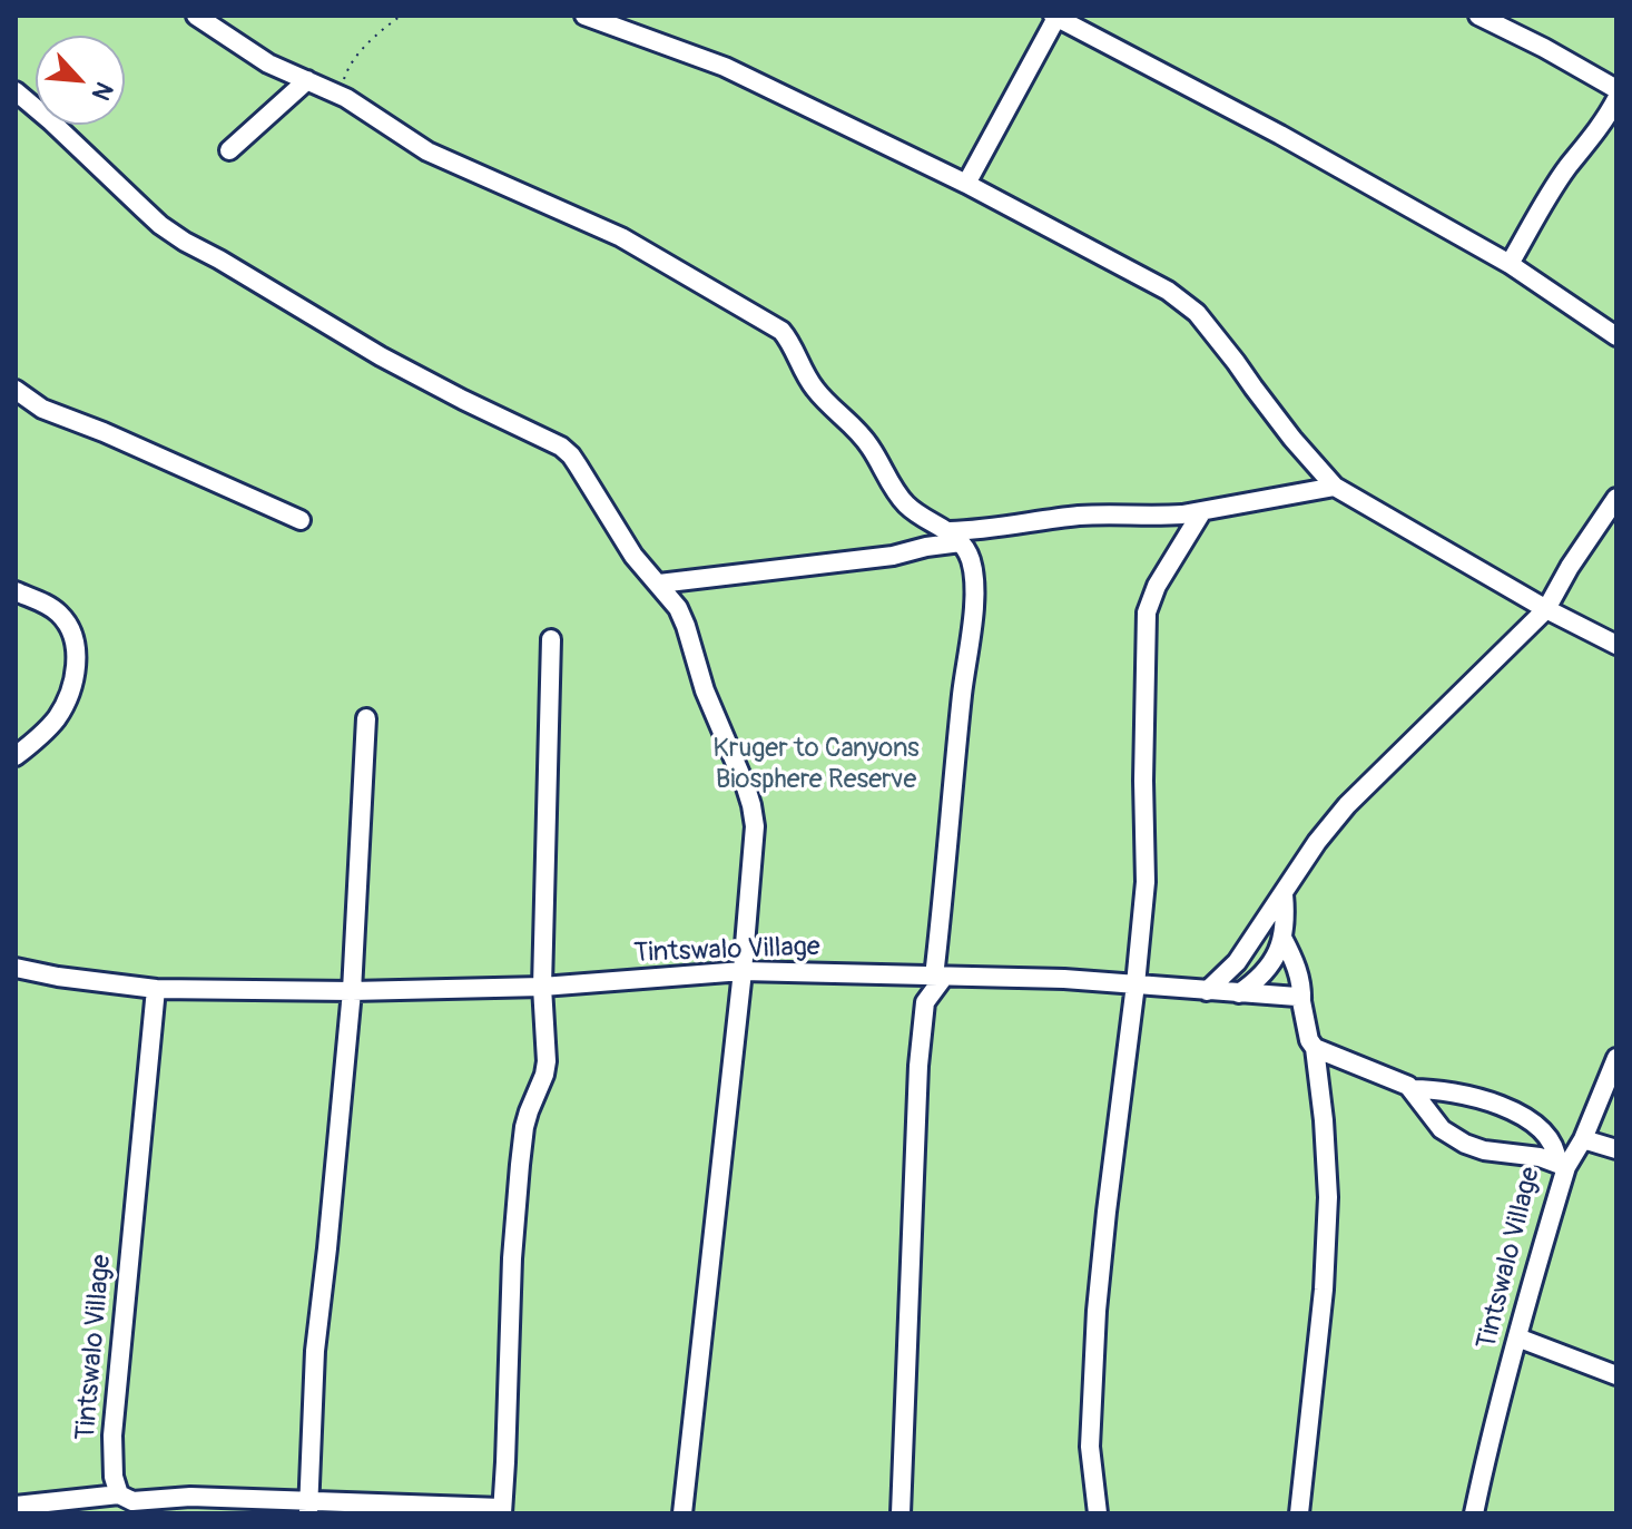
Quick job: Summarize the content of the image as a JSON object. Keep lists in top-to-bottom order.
{
  "streets": {
    "street": ["Tintswalo Village"]
  },
  "parks": ["Kruger to Canyons Biosphere Reserve"],
  "north": "bottom right"
}
